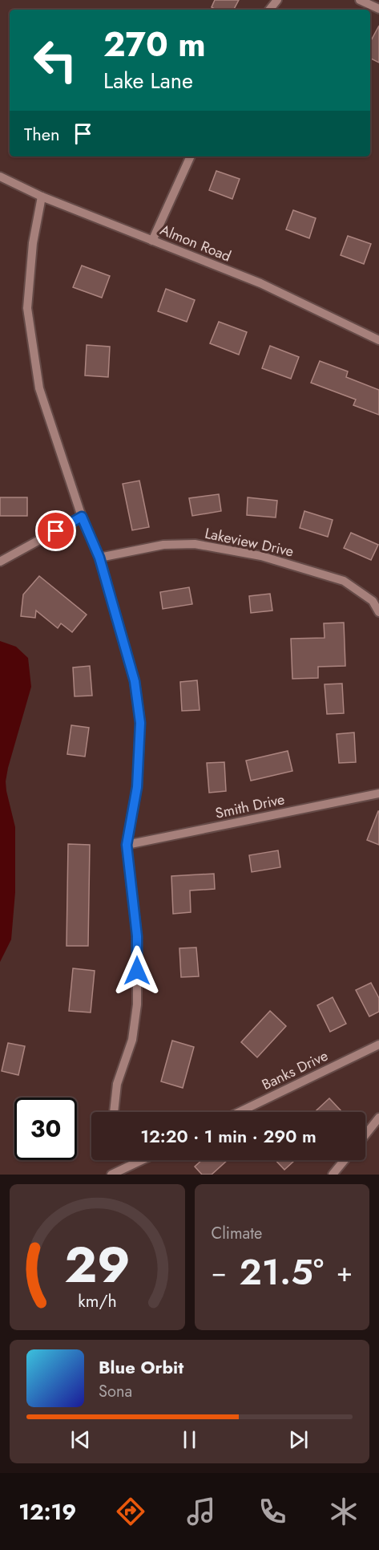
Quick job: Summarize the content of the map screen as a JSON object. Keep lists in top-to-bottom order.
{
  "streets": {
    "street": [
      "Almon Road",
      "Lakeview Drive",
      "Smith Drive",
      "Banks Drive"
    ]
  },
  "page": {
    "turn": ["270 m", "Lake Lane"],
    "then": "Then",
    "limit": "30",
    "trip": "12:20 · 1 min · 290 m",
    "tile": "Climate",
    "heat": ["−", "21.5°", "+"],
    "song": ["Blue Orbit", "Sona"],
    "tabs": "12:19",
    "gauge": ["29", "km/h"]
  }
}
